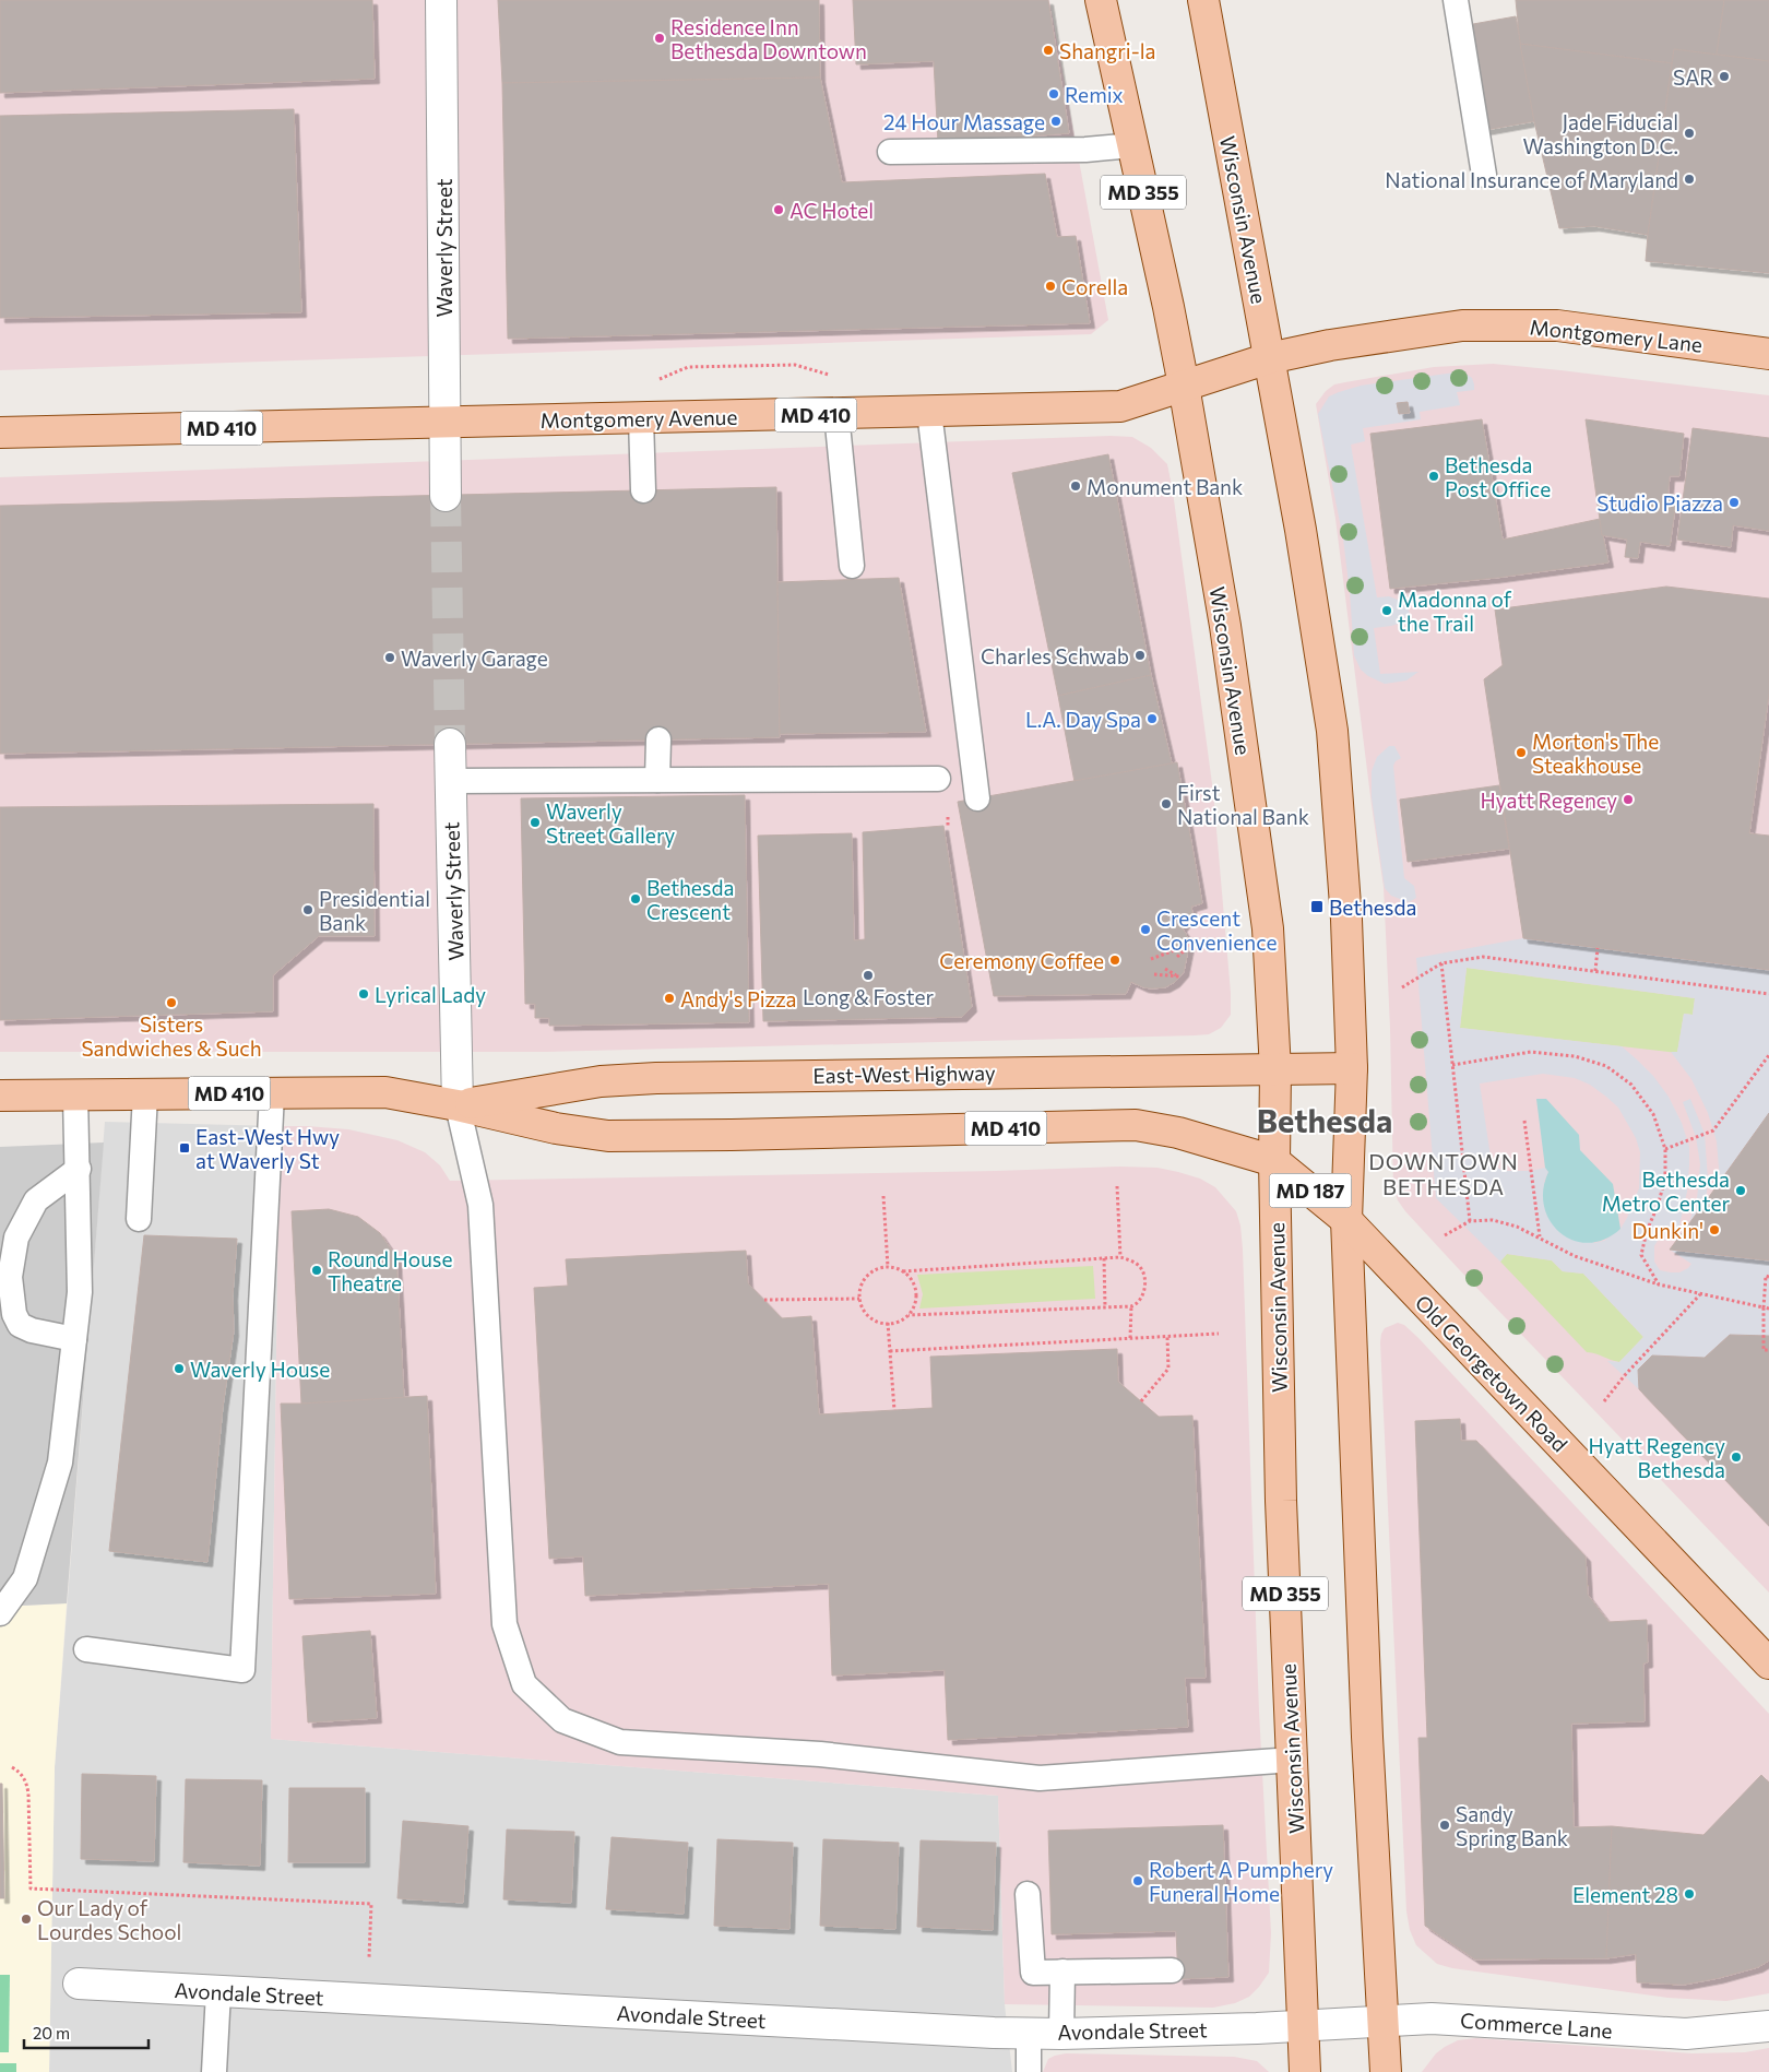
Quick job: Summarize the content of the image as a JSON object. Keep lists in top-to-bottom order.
{
  "streets": {
    "main road": [
      "MD 355",
      "Wisconsin Avenue",
      "Montgomery Lane",
      "MD 410",
      "Montgomery Avenue",
      "East-West Highway",
      "MD 187",
      "Old Georgetown Road"
    ],
    "street": ["Waverly Street", "Avondale Street", "Commerce Lane"]
  },
  "crossings": [
    ["Wisconsin Avenue", "Montgomery Lane"],
    ["Wisconsin Avenue", "Montgomery Avenue"],
    ["Wisconsin Avenue", "East-West Highway"],
    ["Wisconsin Avenue", "Old Georgetown Road"],
    ["Wisconsin Avenue", "Avondale Street"],
    ["Wisconsin Avenue", "Commerce Lane"],
    ["Waverly Street", "Montgomery Avenue"],
    ["Waverly Street", "East-West Highway"],
    ["Montgomery Lane", "Montgomery Avenue"],
    ["East-West Highway", "Old Georgetown Road"],
    ["Avondale Street", "Commerce Lane"]
  ],
  "districts": ["Bethesda", "DOWNTOWN BETHESDA"],
  "places": {
    "other": [
      "Residence Inn Bethesda Downtown",
      "Shangri-la",
      "SAR",
      "Remix",
      "24 Hour Massage",
      "Jade Fiducial Washington D.C.",
      "National Insurance of Maryland",
      "AC Hotel",
      "Corella",
      "Bethesda Post Office",
      "Monument Bank",
      "Studio Piazza",
      "Madonna of the Trail",
      "Charles Schwab",
      "Waverly Garage",
      "L.A. Day Spa",
      "Morton's The Steakhouse",
      "Hyatt Regency",
      "First National Bank",
      "Waverly Street Gallery",
      "Bethesda Crescent",
      "Presidential Bank",
      "Crescent Convenience",
      "Ceremony Coffee",
      "Long & Foster",
      "Lyrical Lady",
      "Andy's Pizza",
      "Sisters Sandwiches & Such",
      "Bethesda Metro Center",
      "Dunkin'",
      "Round House Theatre",
      "Waverly House",
      "Hyatt Regency Bethesda",
      "Sandy Spring Bank",
      "Robert A Pumphery Funeral Home",
      "Element 28",
      "Our Lady of Lourdes School"
    ],
    "transit": ["Bethesda", "East-West Hwy at Waverly St"]
  },
  "scale_bar": "20 m"
}
